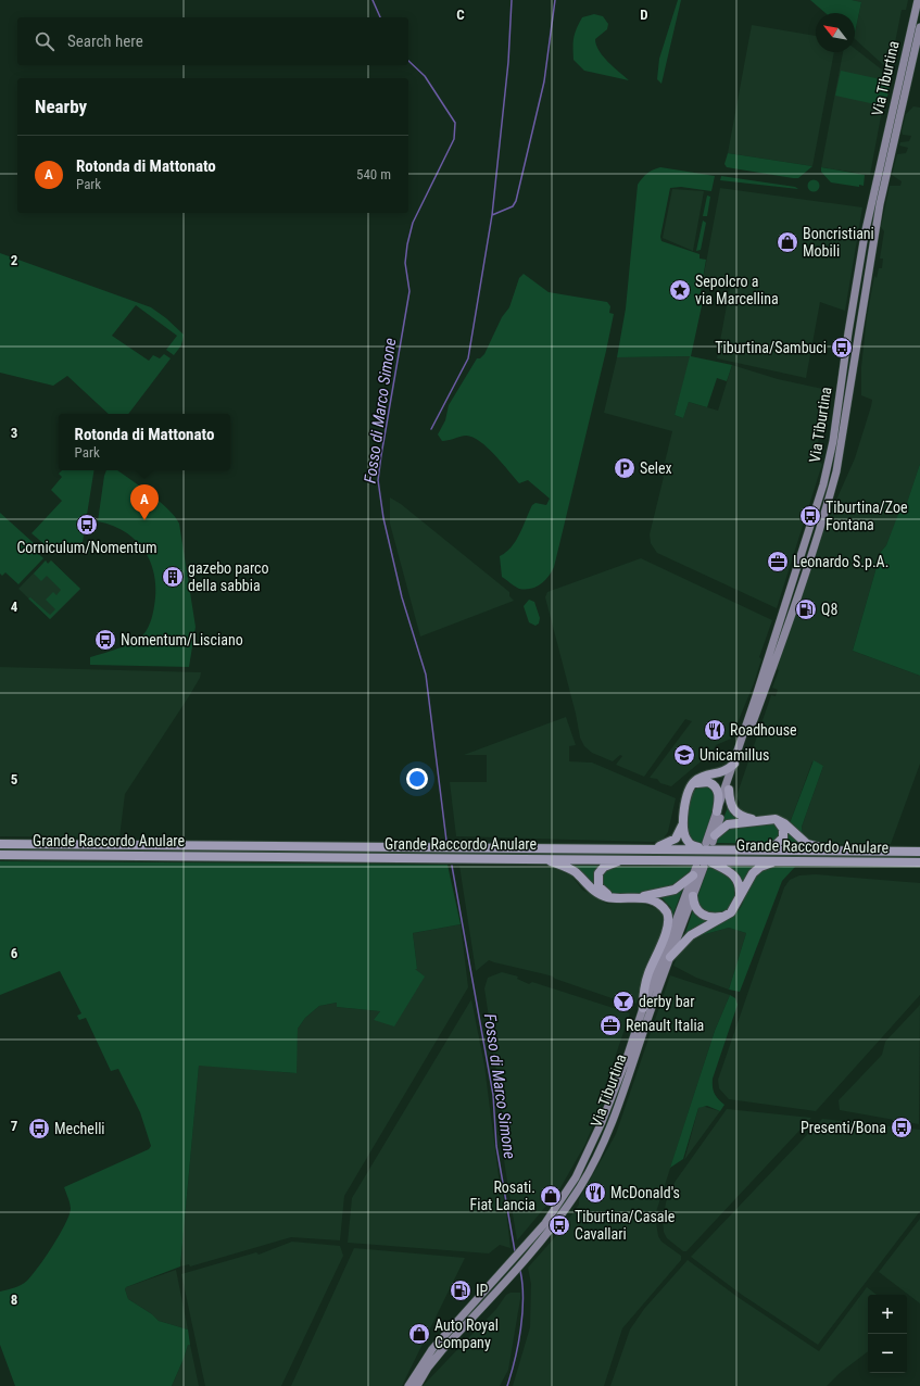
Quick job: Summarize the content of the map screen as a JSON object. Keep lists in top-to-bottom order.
{
  "streets": {
    "highway": ["Grande Raccordo Anulare"],
    "main road": ["Via Tiburtina"]
  },
  "crossings": [
    ["Via Tiburtina", "Grande Raccordo Anulare"]
  ],
  "water": ["Fosso di Marco Simone"],
  "places": {
    "shop": ["Boncristiani Mobili", "Rosati. Fiat Lancia", "Auto Royal Company"],
    "place": ["Sepolcro a via Marcellina"],
    "bus stop": [
      "Tiburtina/Sambuci",
      "Tiburtina/Zoe Fontana",
      "Corniculum/Nomentum",
      "Nomentum/Lisciano",
      "Presenti/Bona",
      "Mechelli",
      "Tiburtina/Casale Cavallari"
    ],
    "parking": ["Selex"],
    "office": ["Leonardo S.p.A.", "Renault Italia"],
    "building": ["gazebo parco della sabbia"],
    "fuel station": ["Q8", "IP"],
    "restaurant": ["Roadhouse", "McDonald's"],
    "school or university": ["Unicamillus"],
    "bar": ["derby bar"]
  },
  "north": "top left",
  "page": {
    "search": "Search here",
    "heading": "Nearby",
    "list": [
      {
        "mark": "A",
        "name": "Rotonda di Mattonato",
        "note": "Park",
        "value": "540 m"
      }
    ],
    "popup": ["Rotonda di Mattonato", "Park"],
    "pins": "A",
    "map_buttons": ["+", "−"]
  },
  "grid": {
    "columns": ["C", "D"],
    "rows": [
      "2",
      "3",
      "4",
      "5",
      "6",
      "7",
      "8"
    ]
  }
}
